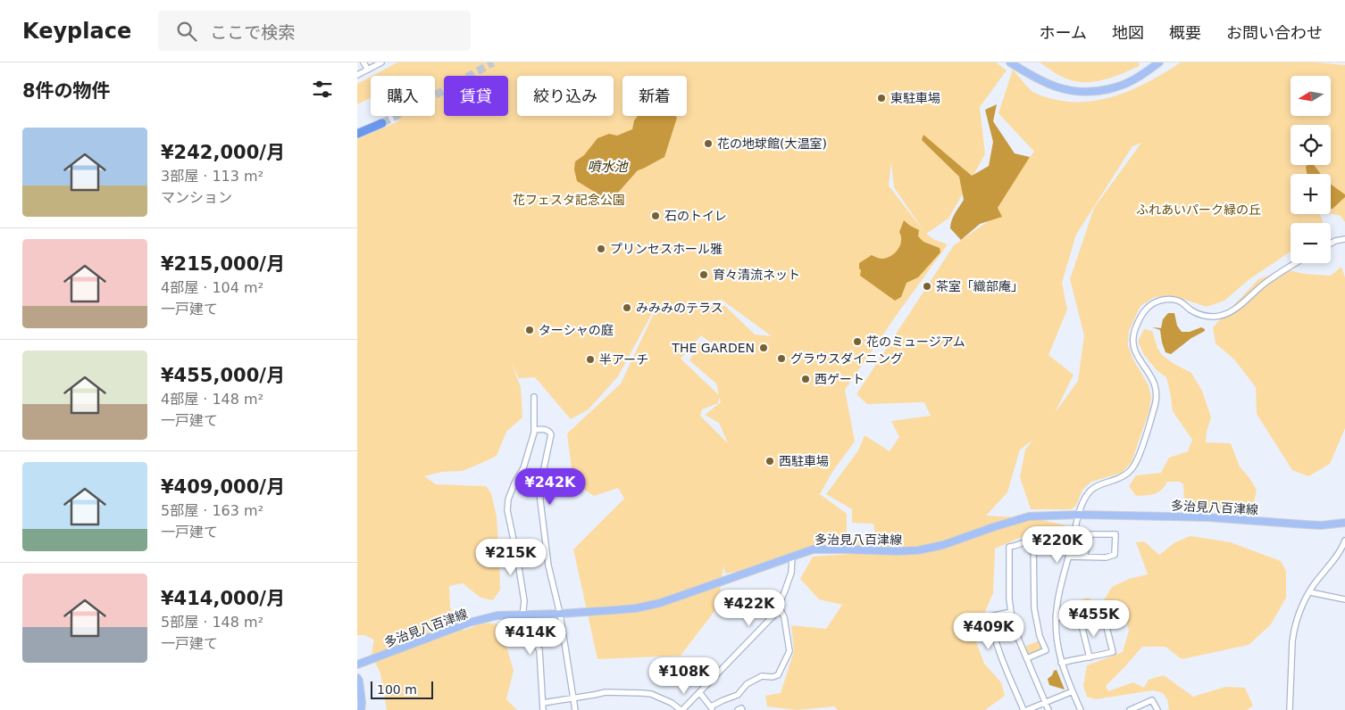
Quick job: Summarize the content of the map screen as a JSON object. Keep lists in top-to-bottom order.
{
  "streets": {
    "main road": ["多治見八百津線"]
  },
  "water": ["噴水池"],
  "parks": ["花フェスタ記念公園", "ふれあいパーク緑の丘"],
  "places": [
    "東駐車場",
    "花の地球館(大温室)",
    "石のトイレ",
    "プリンセスホール雅",
    "育々清流ネット",
    "茶室「織部庵」",
    "みみみのテラス",
    "ターシャの庭",
    "花のミュージアム",
    "THE GARDEN",
    "グラウスダイニング",
    "半アーチ",
    "西ゲート",
    "西駐車場"
  ],
  "scale_bar": "100 m",
  "north": "left",
  "page": {
    "header": "Keyplace",
    "search": "ここで検索",
    "nav": [
      "ホーム",
      "地図",
      "概要",
      "お問い合わせ"
    ],
    "heading": "8件の物件",
    "map_buttons": ["+", "−"],
    "chip": [
      "購入",
      "賃貸",
      "絞り込み",
      "新着"
    ],
    "list": [
      {
        "name": "¥242,000/月",
        "note": "3部屋 · 113 m² · マンション"
      },
      {
        "name": "¥215,000/月",
        "note": "4部屋 · 104 m² · 一戸建て"
      },
      {
        "name": "¥455,000/月",
        "note": "4部屋 · 148 m² · 一戸建て"
      },
      {
        "name": "¥409,000/月",
        "note": "5部屋 · 163 m² · 一戸建て"
      },
      {
        "name": "¥414,000/月",
        "note": "5部屋 · 148 m² · 一戸建て"
      }
    ],
    "price": [
      "¥242K",
      "¥220K",
      "¥215K",
      "¥422K",
      "¥455K",
      "¥409K",
      "¥414K",
      "¥108K"
    ],
    "scale": "100 m"
  }
}
